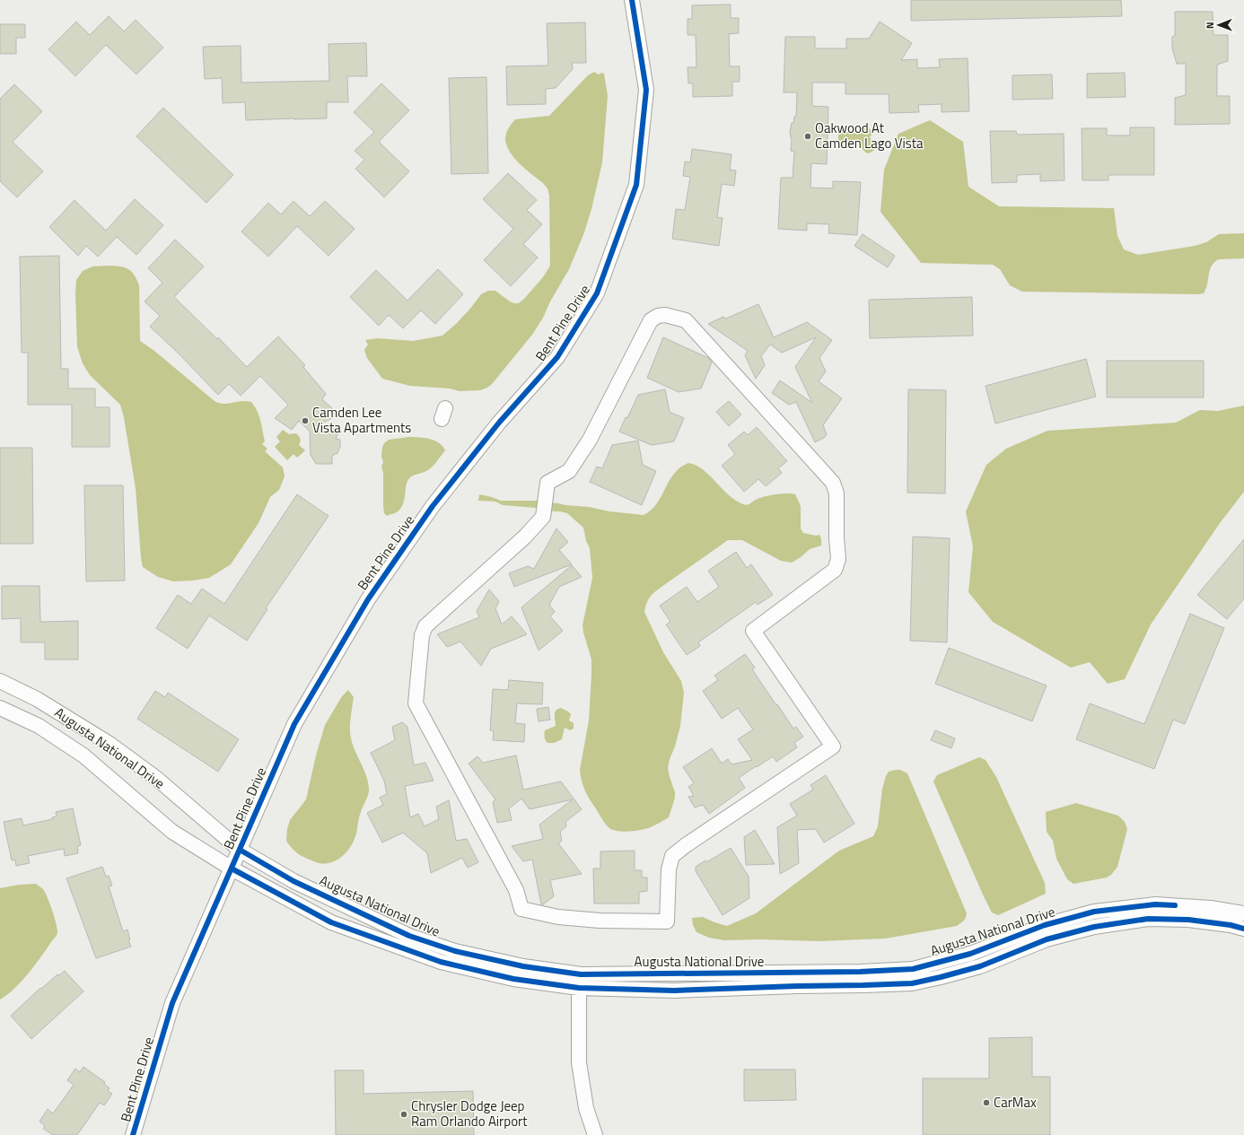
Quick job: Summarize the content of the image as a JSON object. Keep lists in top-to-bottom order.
{
  "streets": {
    "street": ["Bent Pine Drive", "Augusta National Drive"]
  },
  "crossings": [
    ["Bent Pine Drive", "Augusta National Drive"]
  ],
  "places": [
    "Oakwood At Camden Lago Vista",
    "Camden Lee Vista Apartments",
    "CarMax",
    "Chrysler Dodge Jeep Ram Orlando Airport"
  ],
  "north": "left"
}
